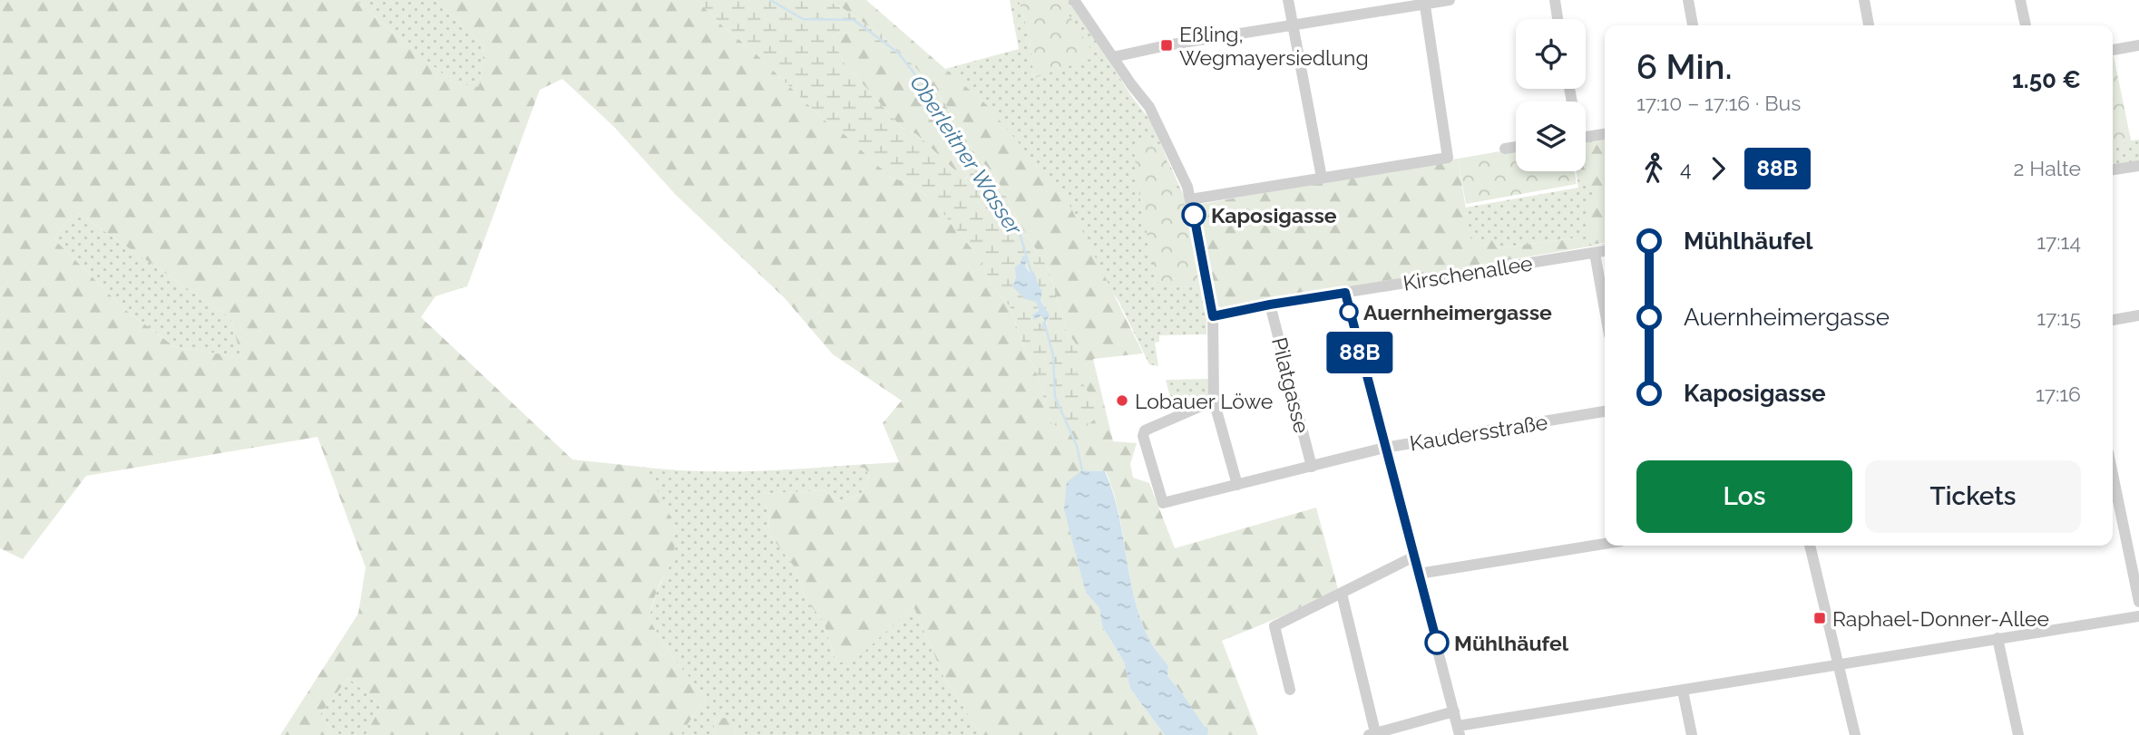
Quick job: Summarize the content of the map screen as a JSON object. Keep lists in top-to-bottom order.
{
  "streets": {
    "street": ["Kirschenallee", "Pilatgasse", "Kaudersstraße"]
  },
  "crossings": [
    ["Kirschenallee", "Pilatgasse"],
    ["Pilatgasse", "Kaudersstraße"]
  ],
  "water": ["Oberleitner Wasser"],
  "places": {
    "transit": ["Eßling, Wegmayersiedlung", "Raphael-Donner-Allee"],
    "other": [
      "Kaposigasse",
      "Auernheimergasse",
      "Lobauer Löwe",
      "Mühlhäufel"
    ]
  },
  "lines": ["bus line 88B"],
  "page": {
    "on_map": "88B",
    "heading": ["6 Min.", "17:10 – 17:16 · Bus", "1.50 €"],
    "legs": ["4", "88B", "2 Halte"],
    "list": [
      {
        "name": "Mühlhäufel",
        "value": "17:14"
      },
      {
        "name": "Auernheimergasse",
        "value": "17:15"
      },
      {
        "name": "Kaposigasse",
        "value": "17:16"
      }
    ],
    "buttons": ["Los", "Tickets"]
  }
}
